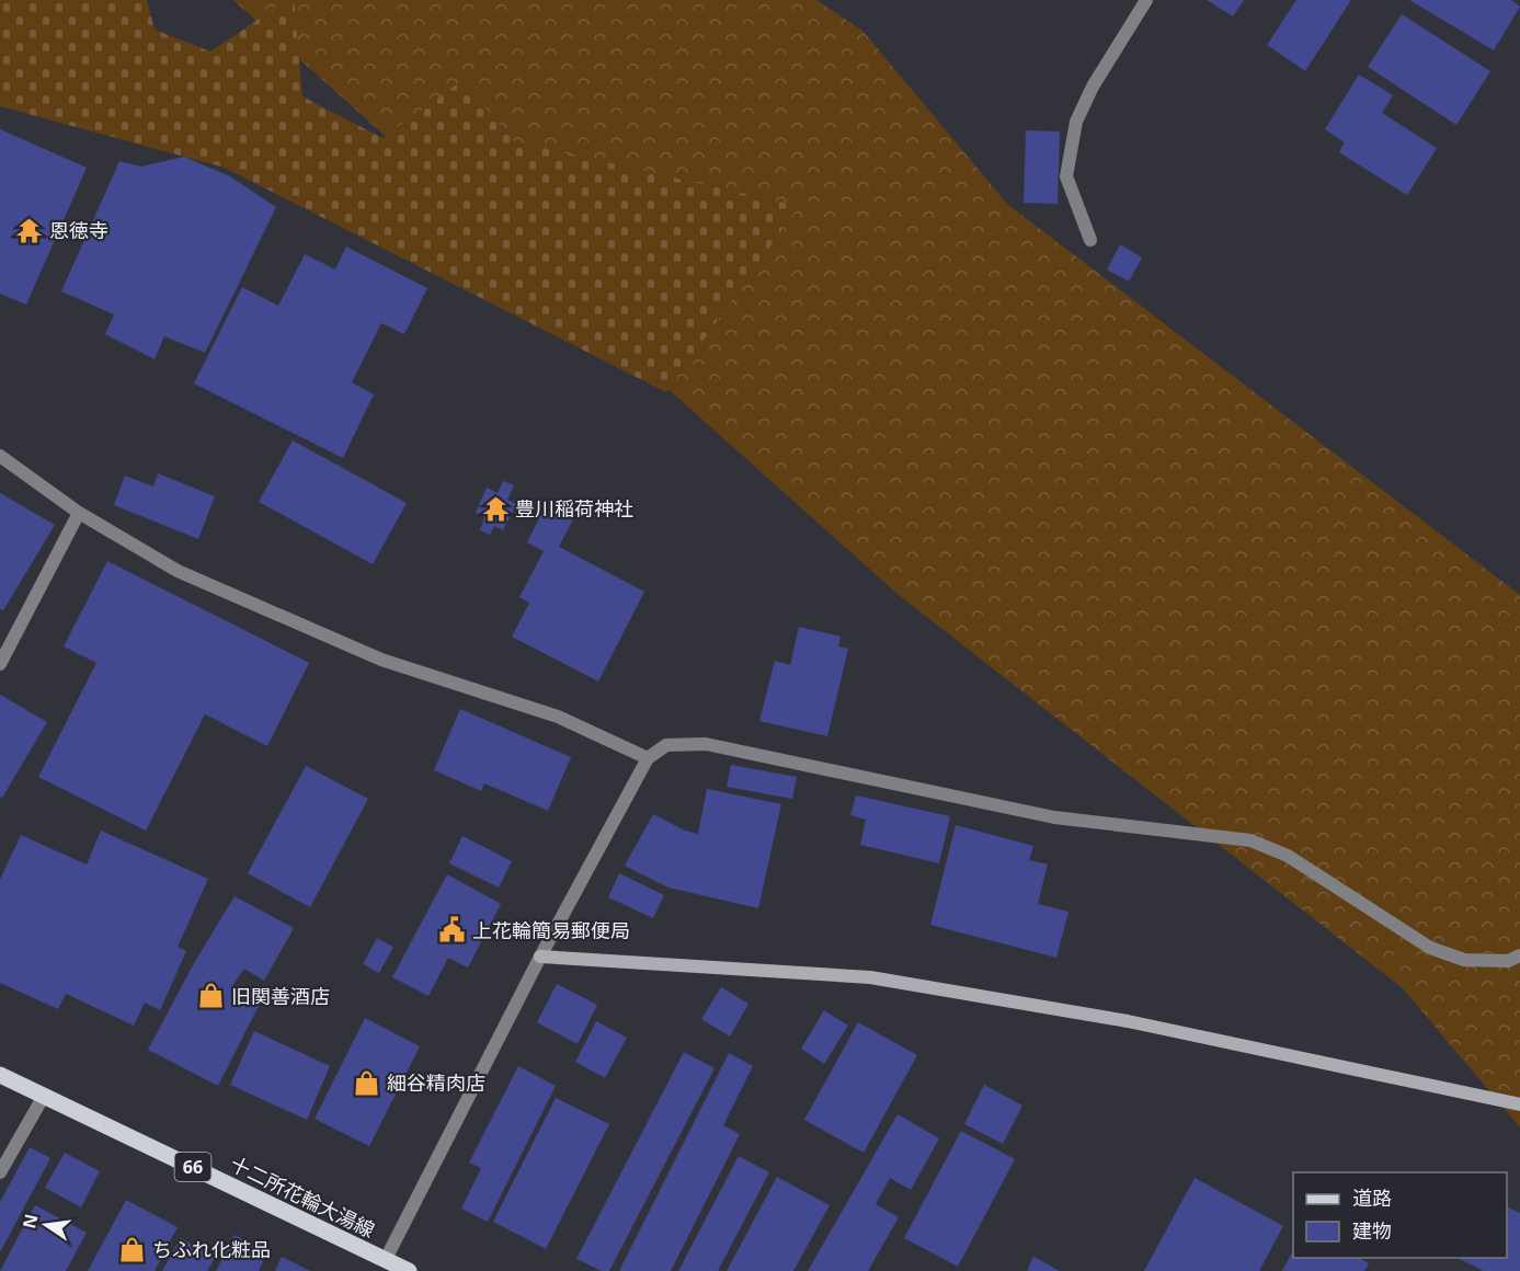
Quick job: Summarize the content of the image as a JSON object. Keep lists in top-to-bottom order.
{
  "streets": {
    "main road": ["66", "十二所花輪大湯線"]
  },
  "places": {
    "temple": ["恩徳寺", "豊川稲荷神社"],
    "public building": ["上花輪簡易郵便局"],
    "shop": ["旧関善酒店", "細谷精肉店", "ちふれ化粧品"]
  },
  "legend": ["道路", "建物"],
  "north": "left"
}
